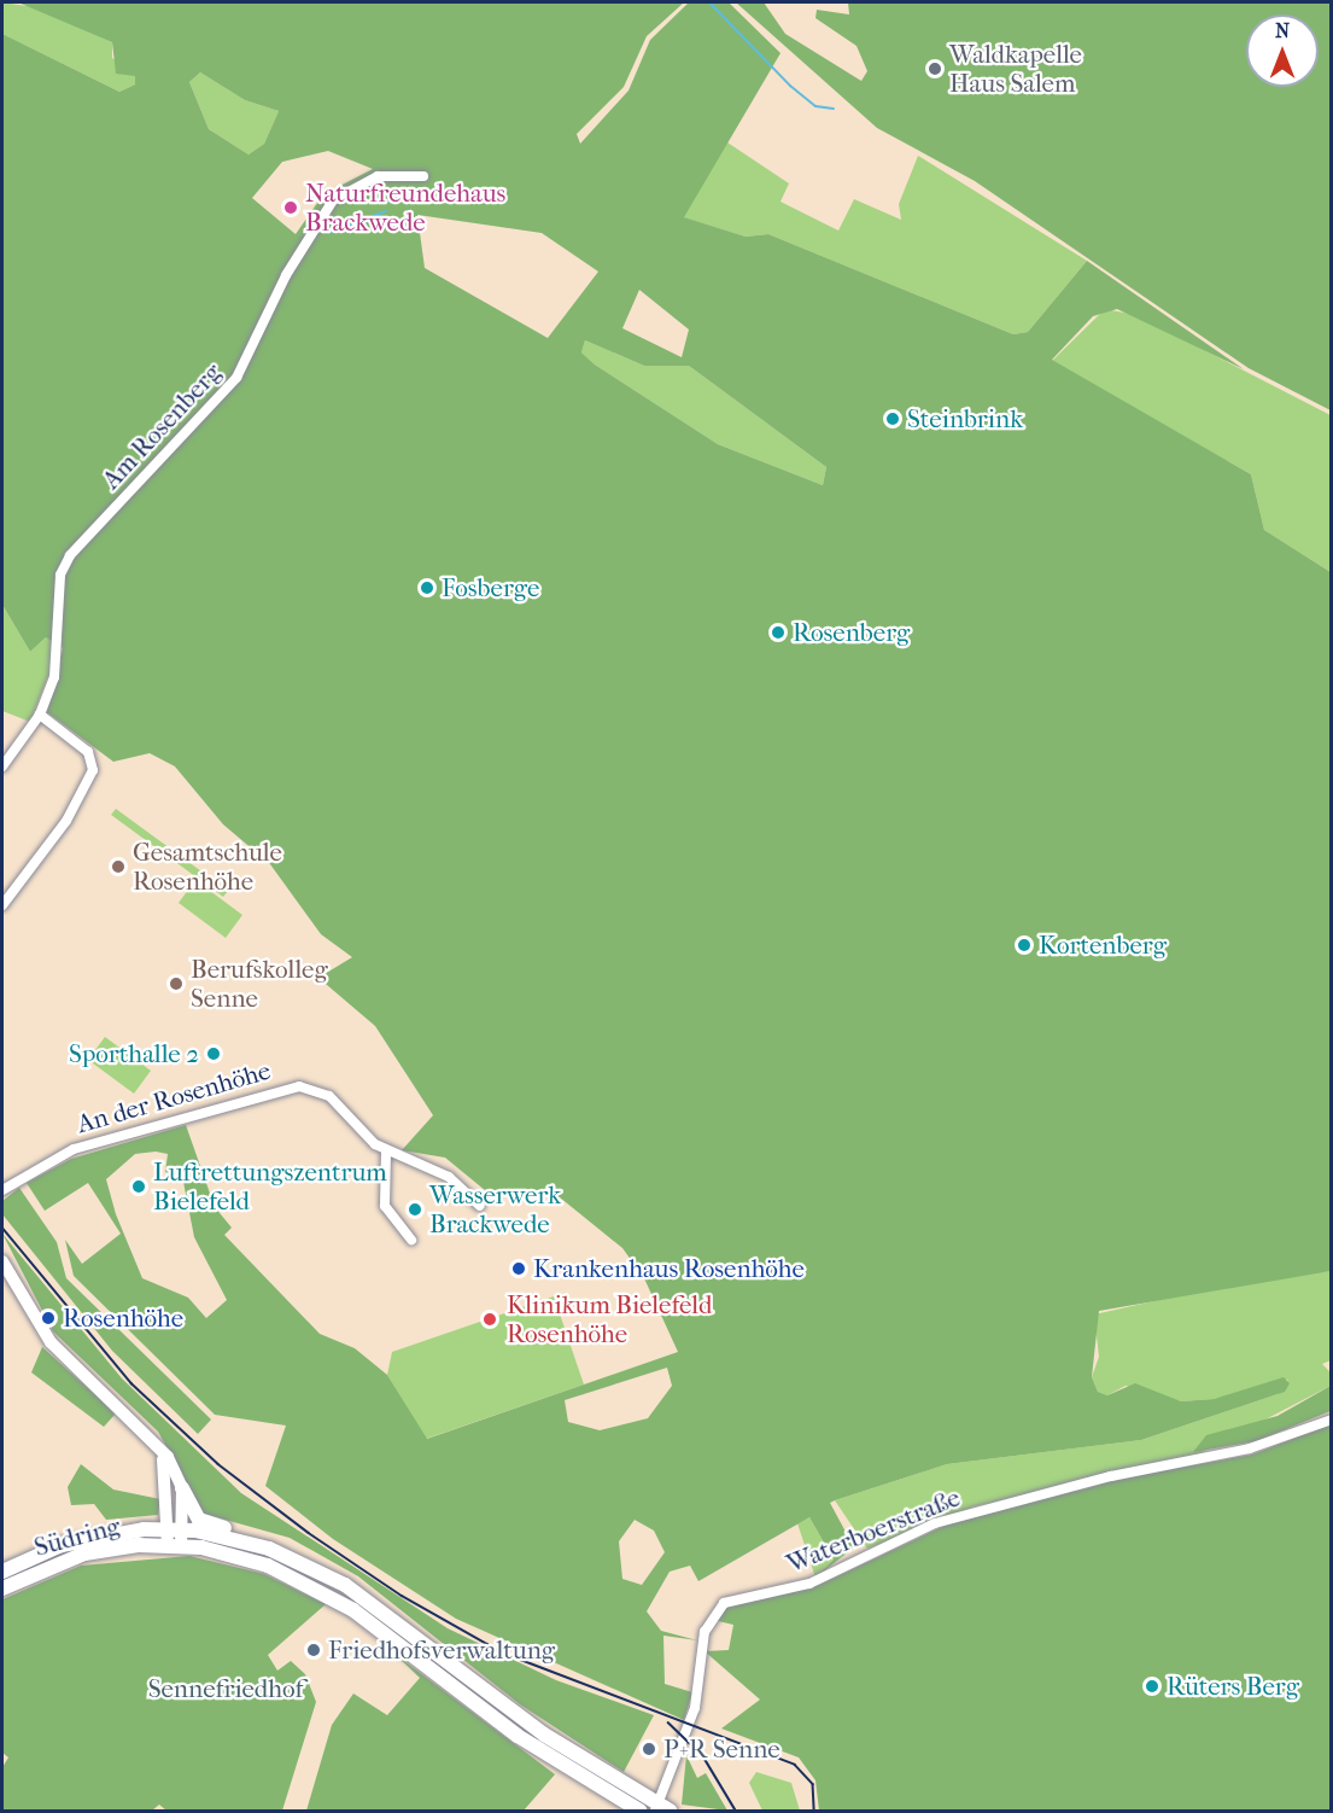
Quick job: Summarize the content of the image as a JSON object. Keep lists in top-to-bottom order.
{
  "streets": {
    "main road": ["Südring"],
    "street": ["Am Rosenberg", "An der Rosenhöhe", "Waterboerstraße"]
  },
  "parks": ["Sennefriedhof"],
  "places": [
    "Waldkapelle Haus Salem",
    "Naturfreundehaus Brackwede",
    "Steinbrink",
    "Fosberge",
    "Rosenberg",
    "Gesamtschule Rosenhöhe",
    "Kortenberg",
    "Berufskolleg Senne",
    "Sporthalle 2",
    "Luftrettungszentrum Bielefeld",
    "Wasserwerk Brackwede",
    "Krankenhaus Rosenhöhe",
    "Rosenhöhe",
    "Klinikum Bielefeld Rosenhöhe",
    "Friedhofsverwaltung",
    "Rüters Berg",
    "P+R Senne"
  ],
  "north": "top"
}
